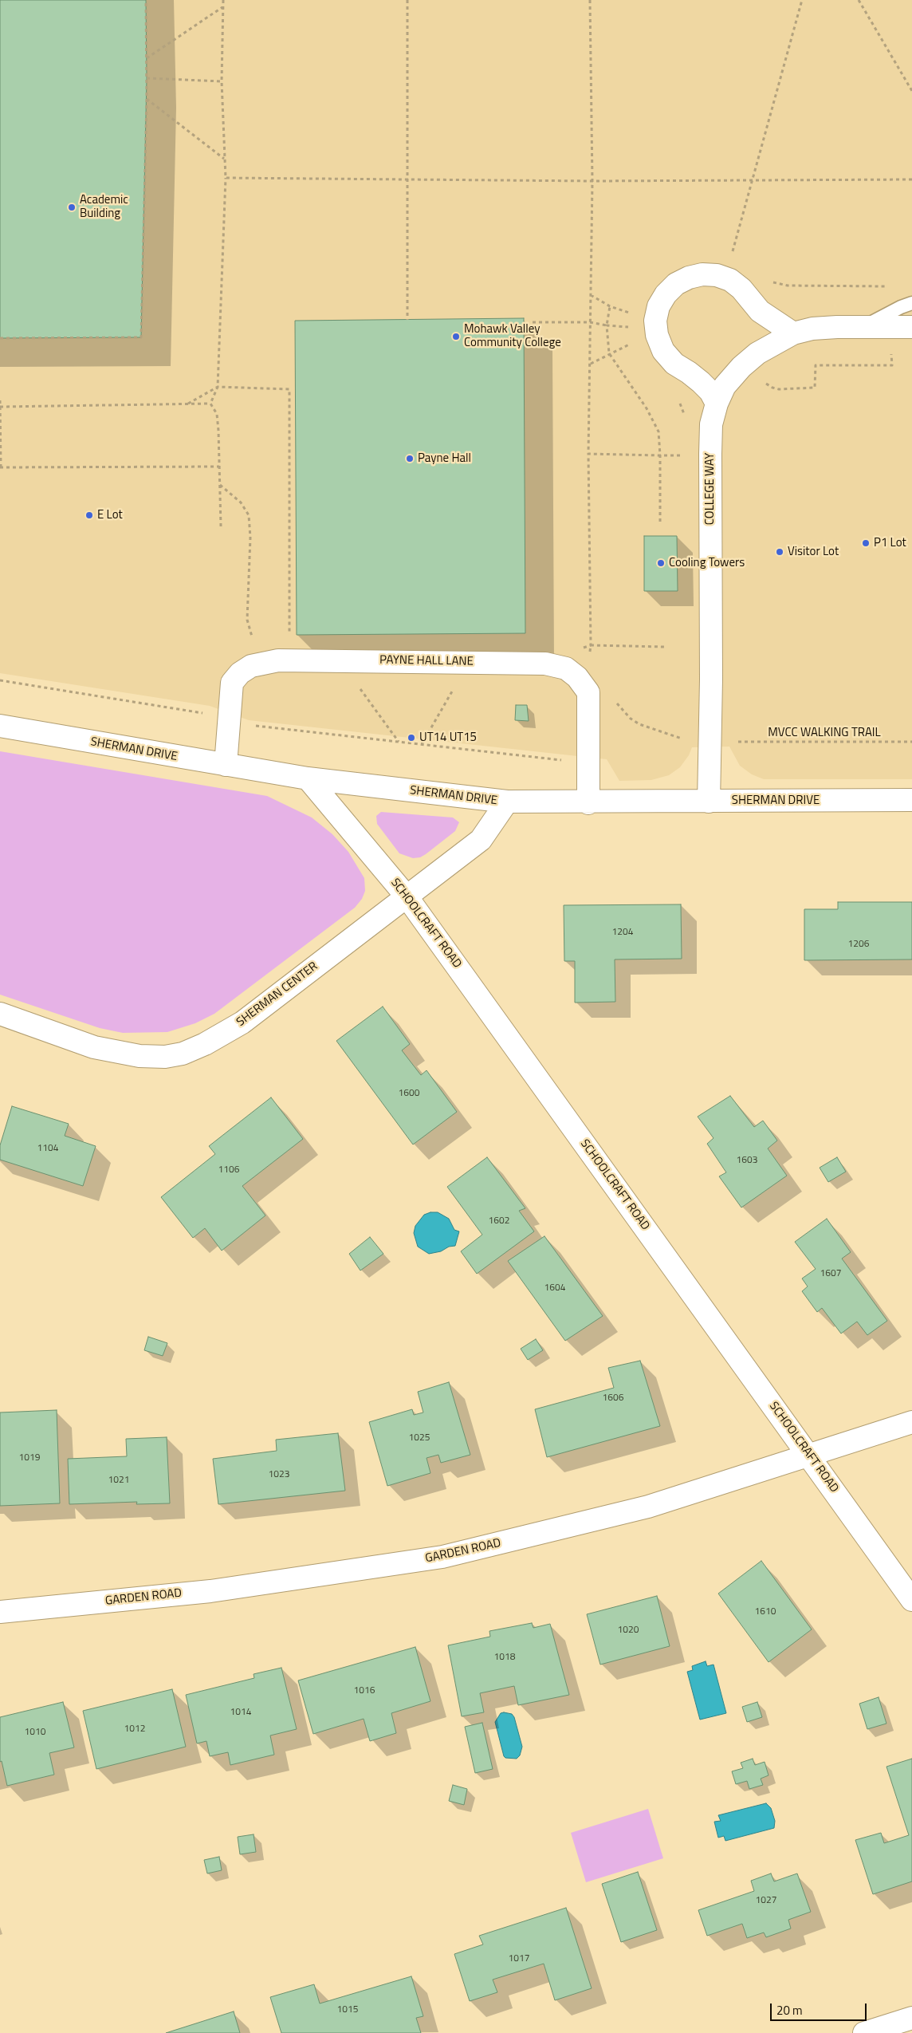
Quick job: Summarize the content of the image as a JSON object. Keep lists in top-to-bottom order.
{
  "streets": {
    "street": [
      "COLLEGE WAY",
      "PAYNE HALL LANE",
      "SHERMAN DRIVE",
      "SCHOOLCRAFT ROAD",
      "SHERMAN CENTER",
      "GARDEN ROAD"
    ],
    "path": ["MVCC WALKING TRAIL"]
  },
  "crossings": [
    ["COLLEGE WAY", "SHERMAN DRIVE"],
    ["PAYNE HALL LANE", "SHERMAN DRIVE"],
    ["SHERMAN DRIVE", "SCHOOLCRAFT ROAD"],
    ["SHERMAN DRIVE", "SHERMAN CENTER"],
    ["SCHOOLCRAFT ROAD", "SHERMAN CENTER"],
    ["SCHOOLCRAFT ROAD", "GARDEN ROAD"]
  ],
  "places": [
    "Academic Building",
    "Mohawk Valley Community College",
    "Payne Hall",
    "E Lot",
    "P1 Lot",
    "Visitor Lot",
    "Cooling Towers",
    "UT14 UT15"
  ],
  "house_numbers": [
    "1204",
    "1206",
    "1600",
    "1104",
    "1603",
    "1106",
    "1602",
    "1607",
    "1604",
    "1606",
    "1025",
    "1019",
    "1023",
    "1021",
    "1610",
    "1020",
    "1018",
    "1016",
    "1014",
    "1012",
    "1010",
    "1027",
    "1017",
    "1015"
  ],
  "scale_bar": "20 m"
}
